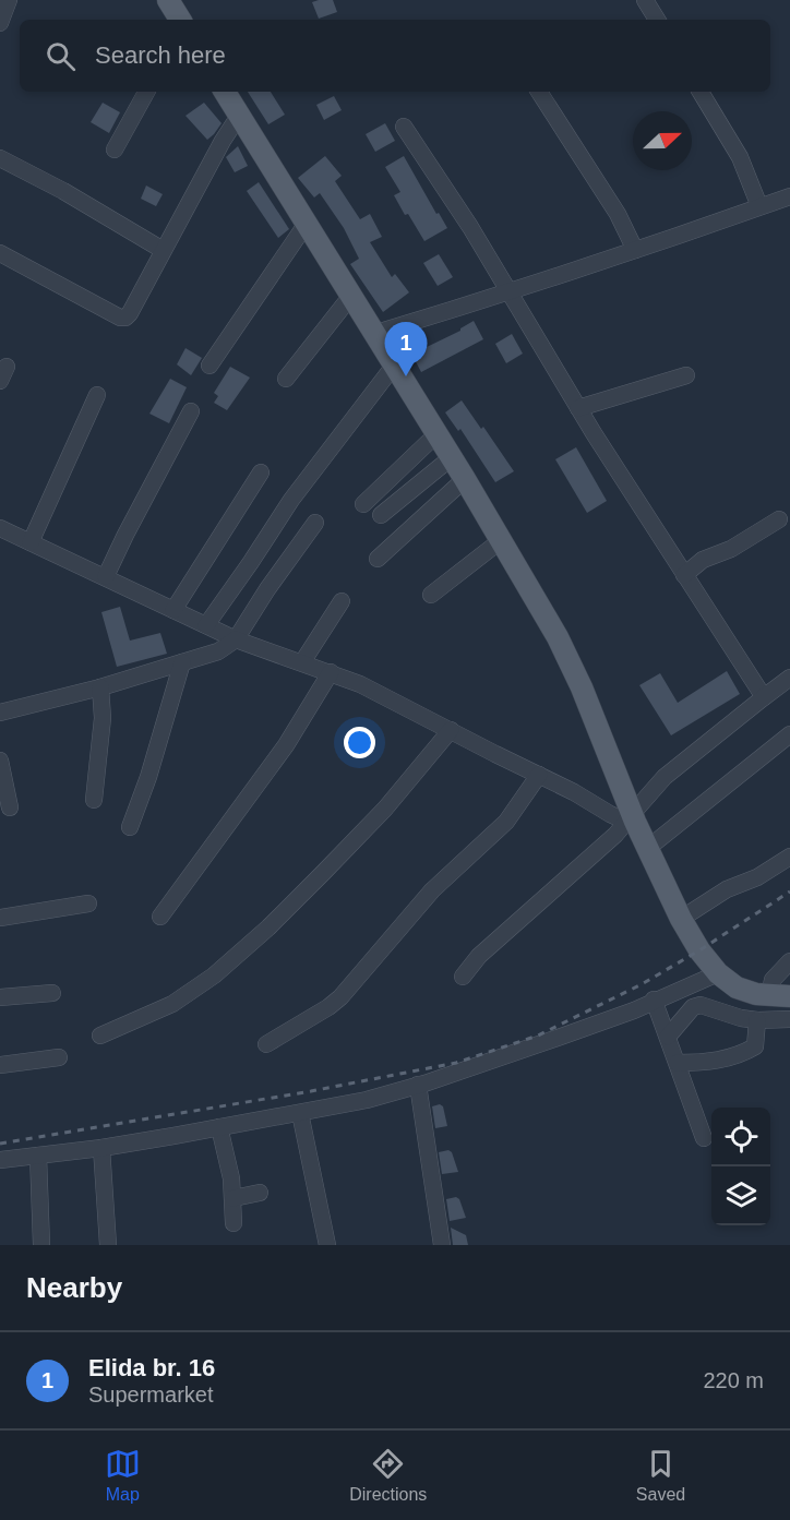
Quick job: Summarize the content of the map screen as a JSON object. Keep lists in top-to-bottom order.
{
  "north": "right",
  "page": {
    "search": "Search here",
    "pins": "1",
    "heading": "Nearby",
    "list": [
      {
        "mark": "1",
        "name": "Elida br. 16",
        "note": "Supermarket",
        "value": "220 m"
      }
    ],
    "nav": ["Map", "Directions", "Saved"]
  }
}
